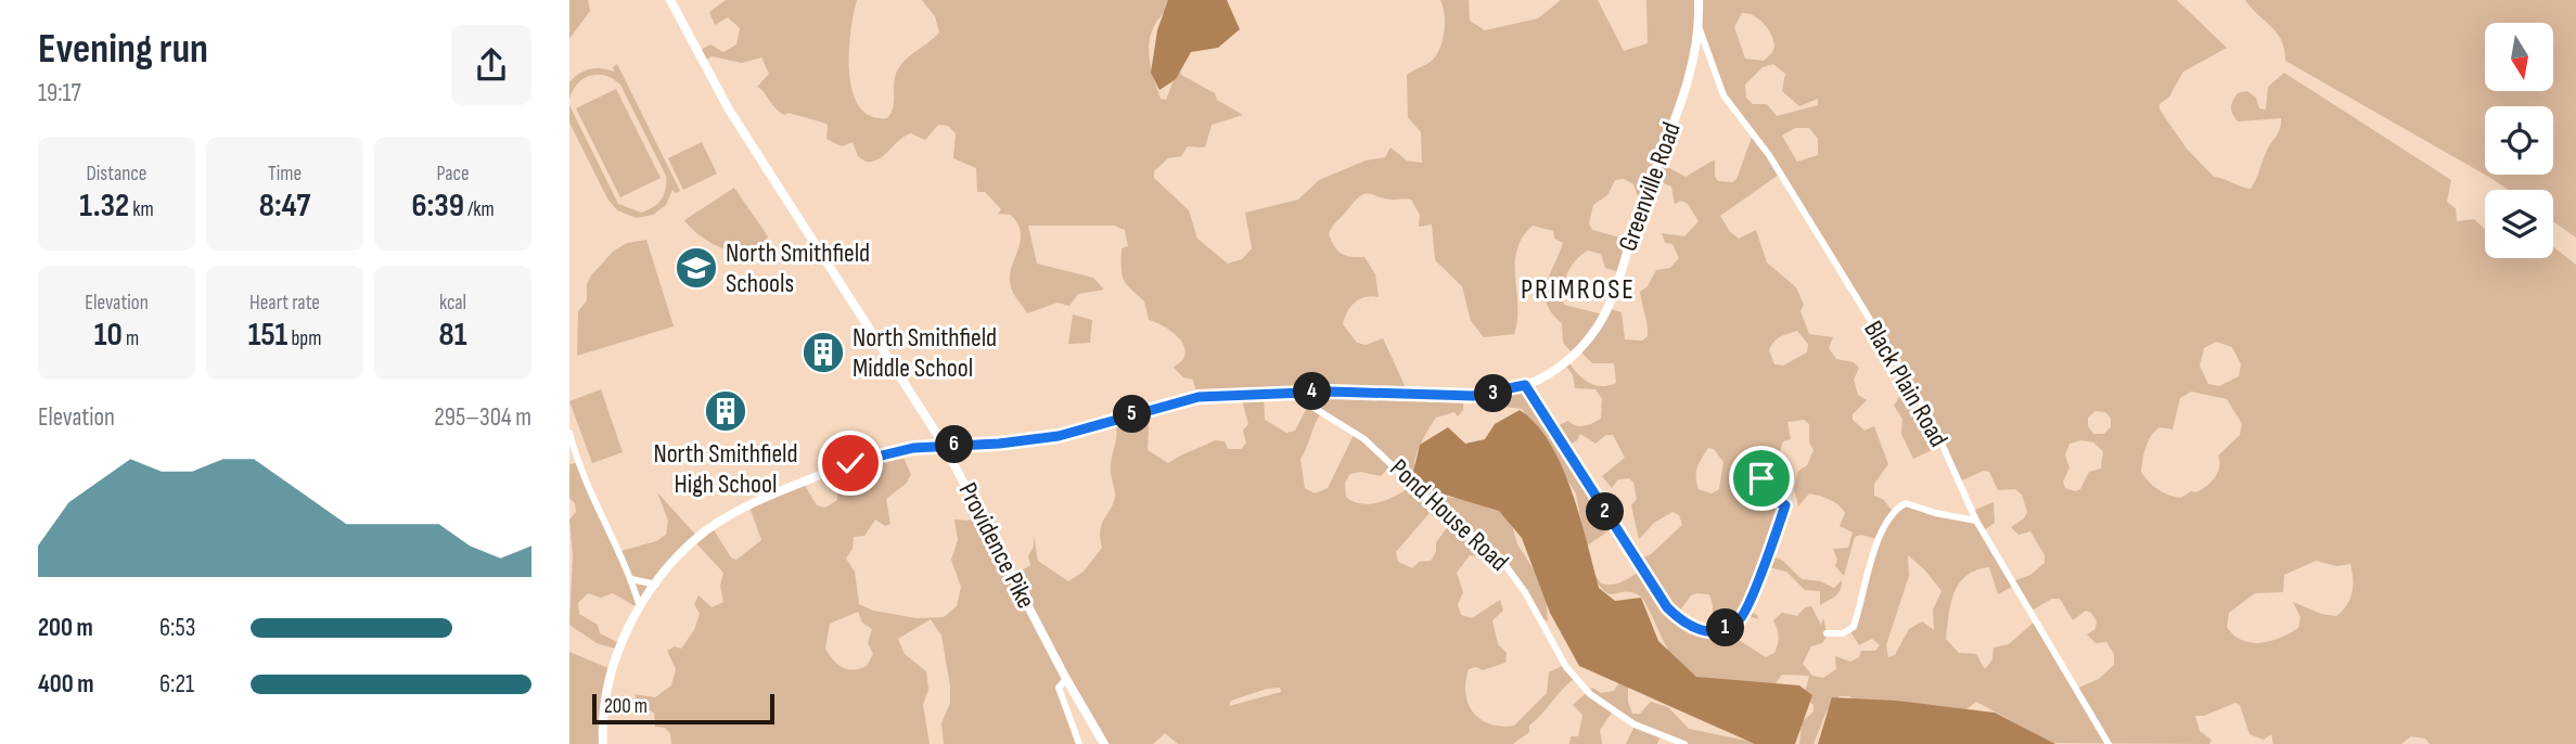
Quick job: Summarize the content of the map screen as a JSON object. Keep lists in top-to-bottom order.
{
  "streets": {
    "main road": ["Greenville Road", "Providence Pike"],
    "street": ["Black Plain Road", "Pond House Road"]
  },
  "crossings": [
    ["Greenville Road", "Black Plain Road"],
    ["Greenville Road", "Pond House Road"],
    ["Greenville Road", "Providence Pike"]
  ],
  "districts": ["PRIMROSE"],
  "places": {
    "school or university": ["North Smithfield Schools"],
    "building": ["North Smithfield Middle School", "North Smithfield High School"]
  },
  "scale_bar": "200 m",
  "north": "bottom",
  "page": {
    "heading": ["Evening run", "19:17"],
    "stats": [
      ["Distance", "1.32 km"],
      ["Time", "8:47"],
      ["Pace", "6:39 /km"],
      ["Elevation", "10 m"],
      ["Heart rate", "151 bpm"],
      ["kcal", "81"]
    ],
    "pins": [
      "4",
      "3",
      "5",
      "6",
      "2",
      "1"
    ],
    "chart": ["Elevation", "295–304 m"],
    "list": [
      {
        "name": "200 m",
        "note": "6:53"
      },
      {
        "name": "400 m",
        "note": "6:21"
      }
    ],
    "scale": "200 m"
  }
}
